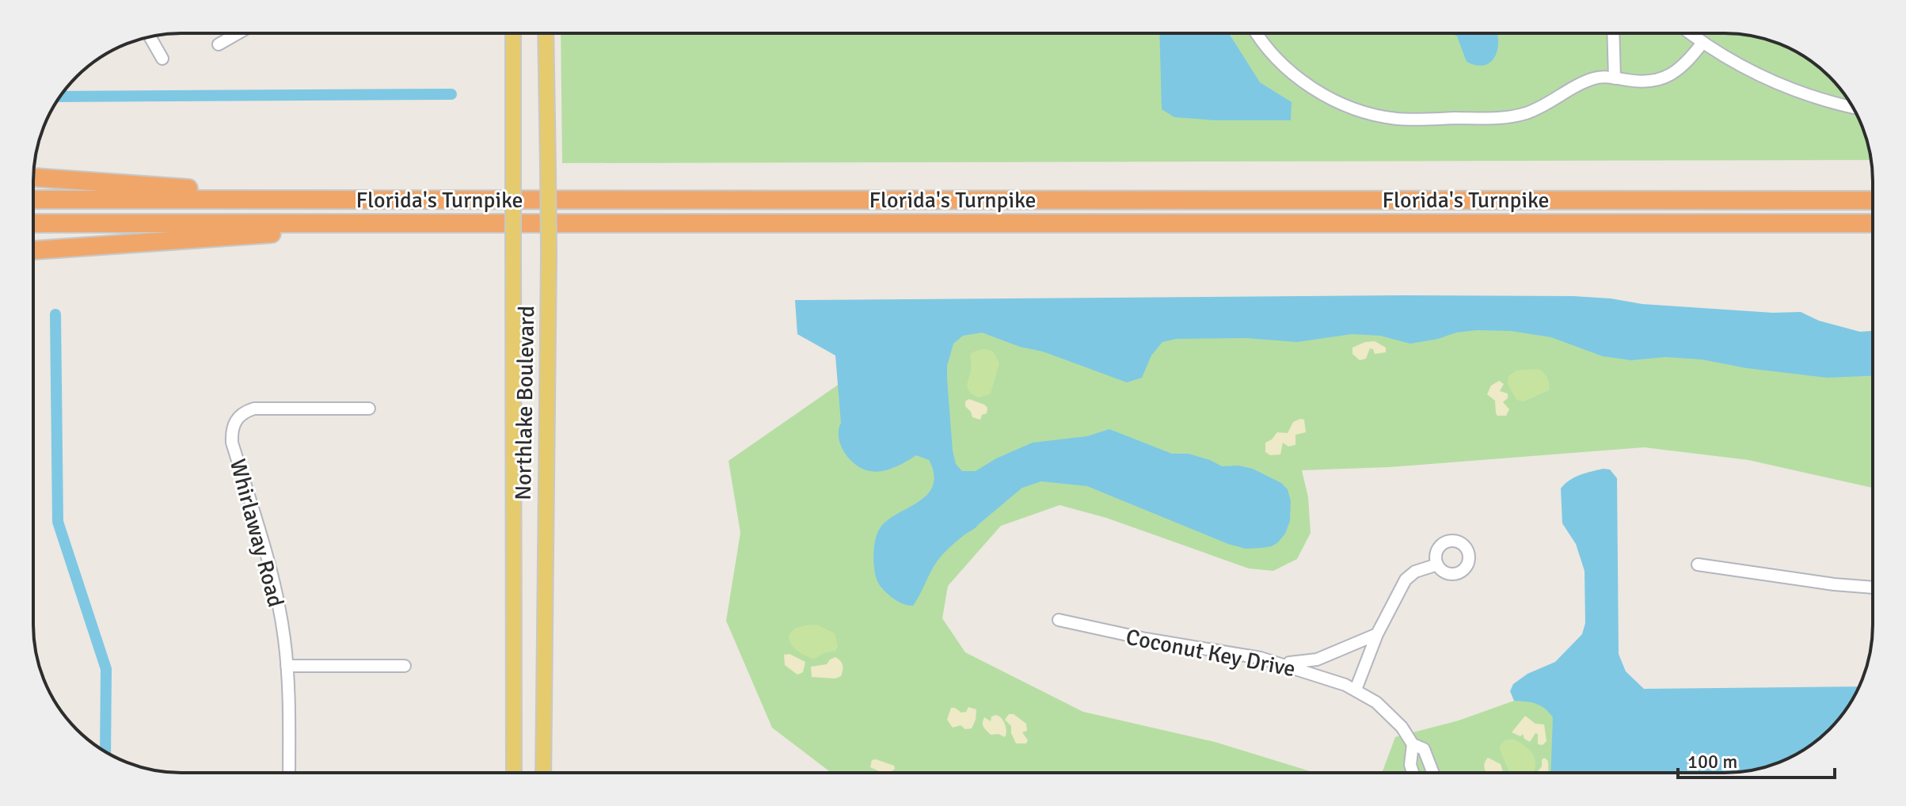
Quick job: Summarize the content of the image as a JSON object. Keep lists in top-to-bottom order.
{
  "streets": {
    "highway": ["Florida's Turnpike"],
    "main road": ["Northlake Boulevard"],
    "street": ["Whirlaway Road", "Coconut Key Drive"]
  },
  "scale_bar": "100 m"
}
